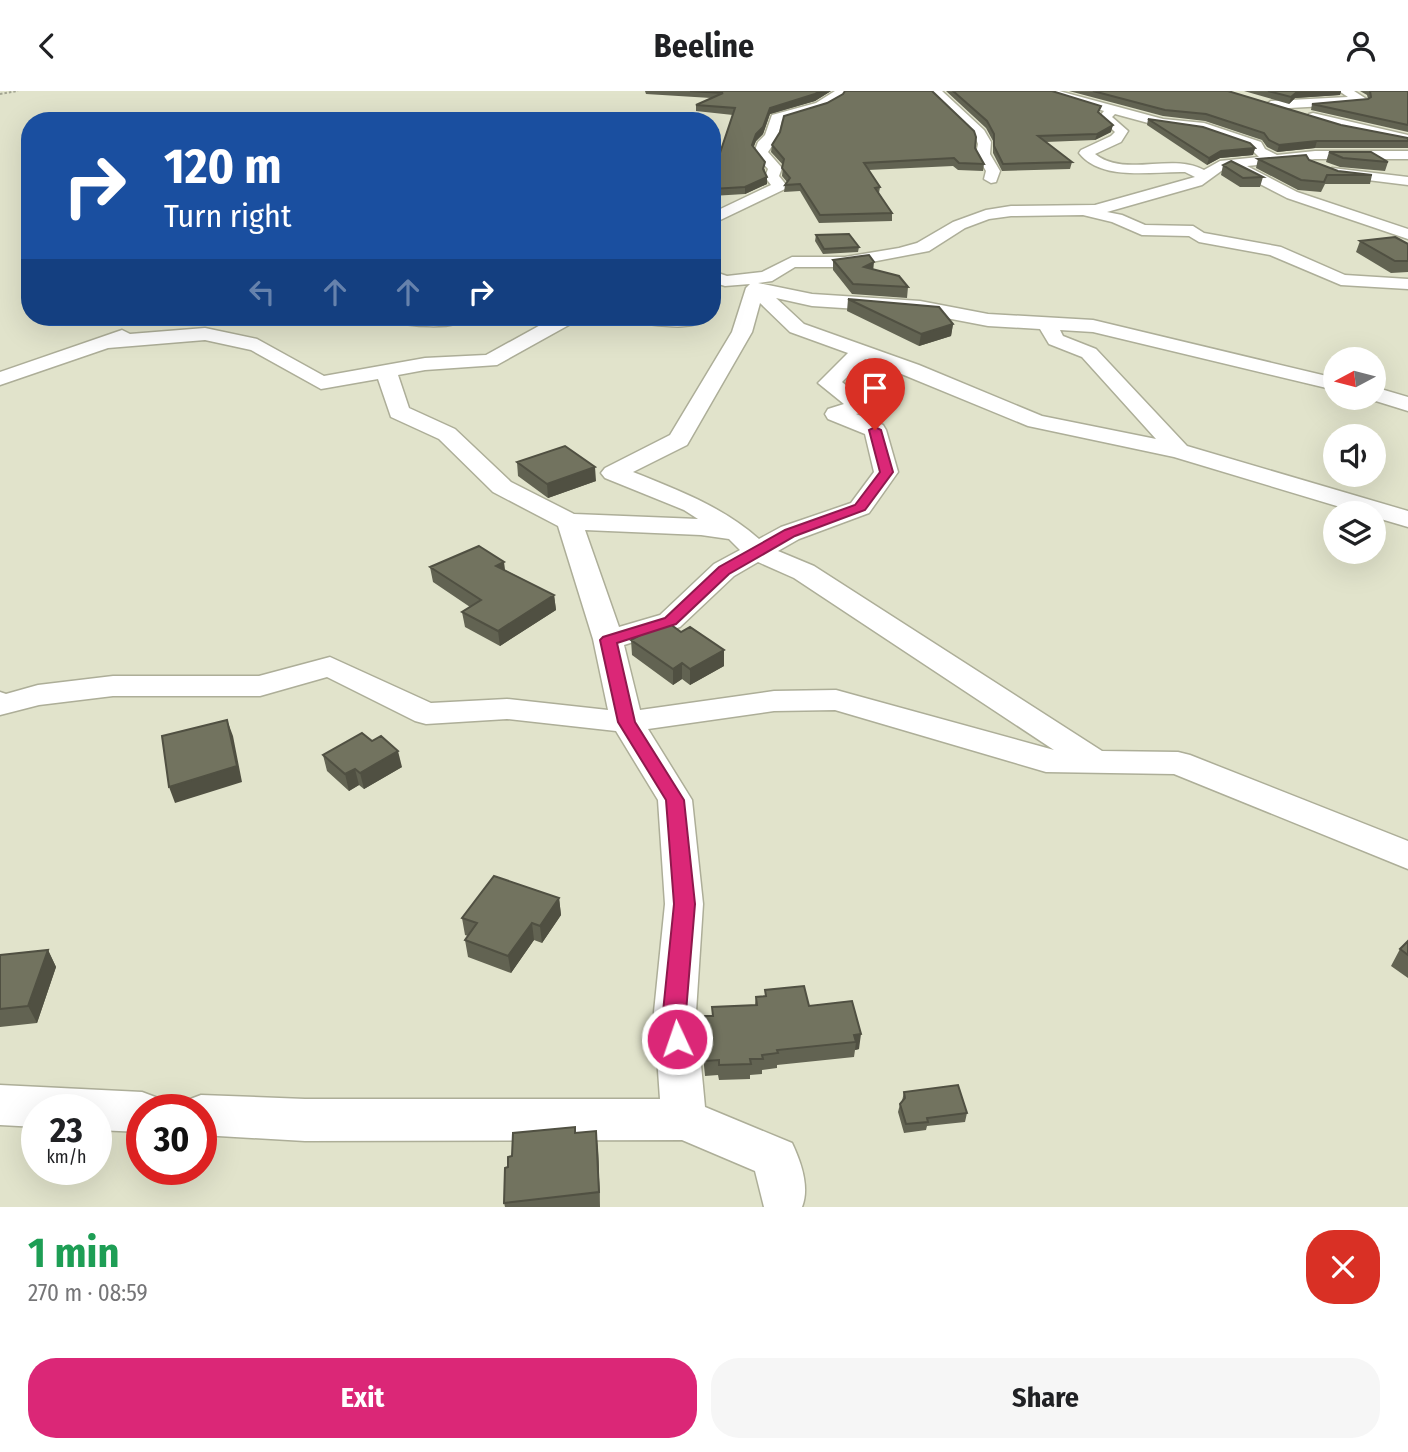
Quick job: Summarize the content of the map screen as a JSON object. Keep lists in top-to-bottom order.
{
  "north": "left",
  "page": {
    "header": "Beeline",
    "turn": ["120 m", "Turn right"],
    "speed": "23 km/h",
    "limit": "30",
    "heading": ["1 min", "270 m · 08:59"],
    "buttons": ["Exit", "Share"]
  }
}
